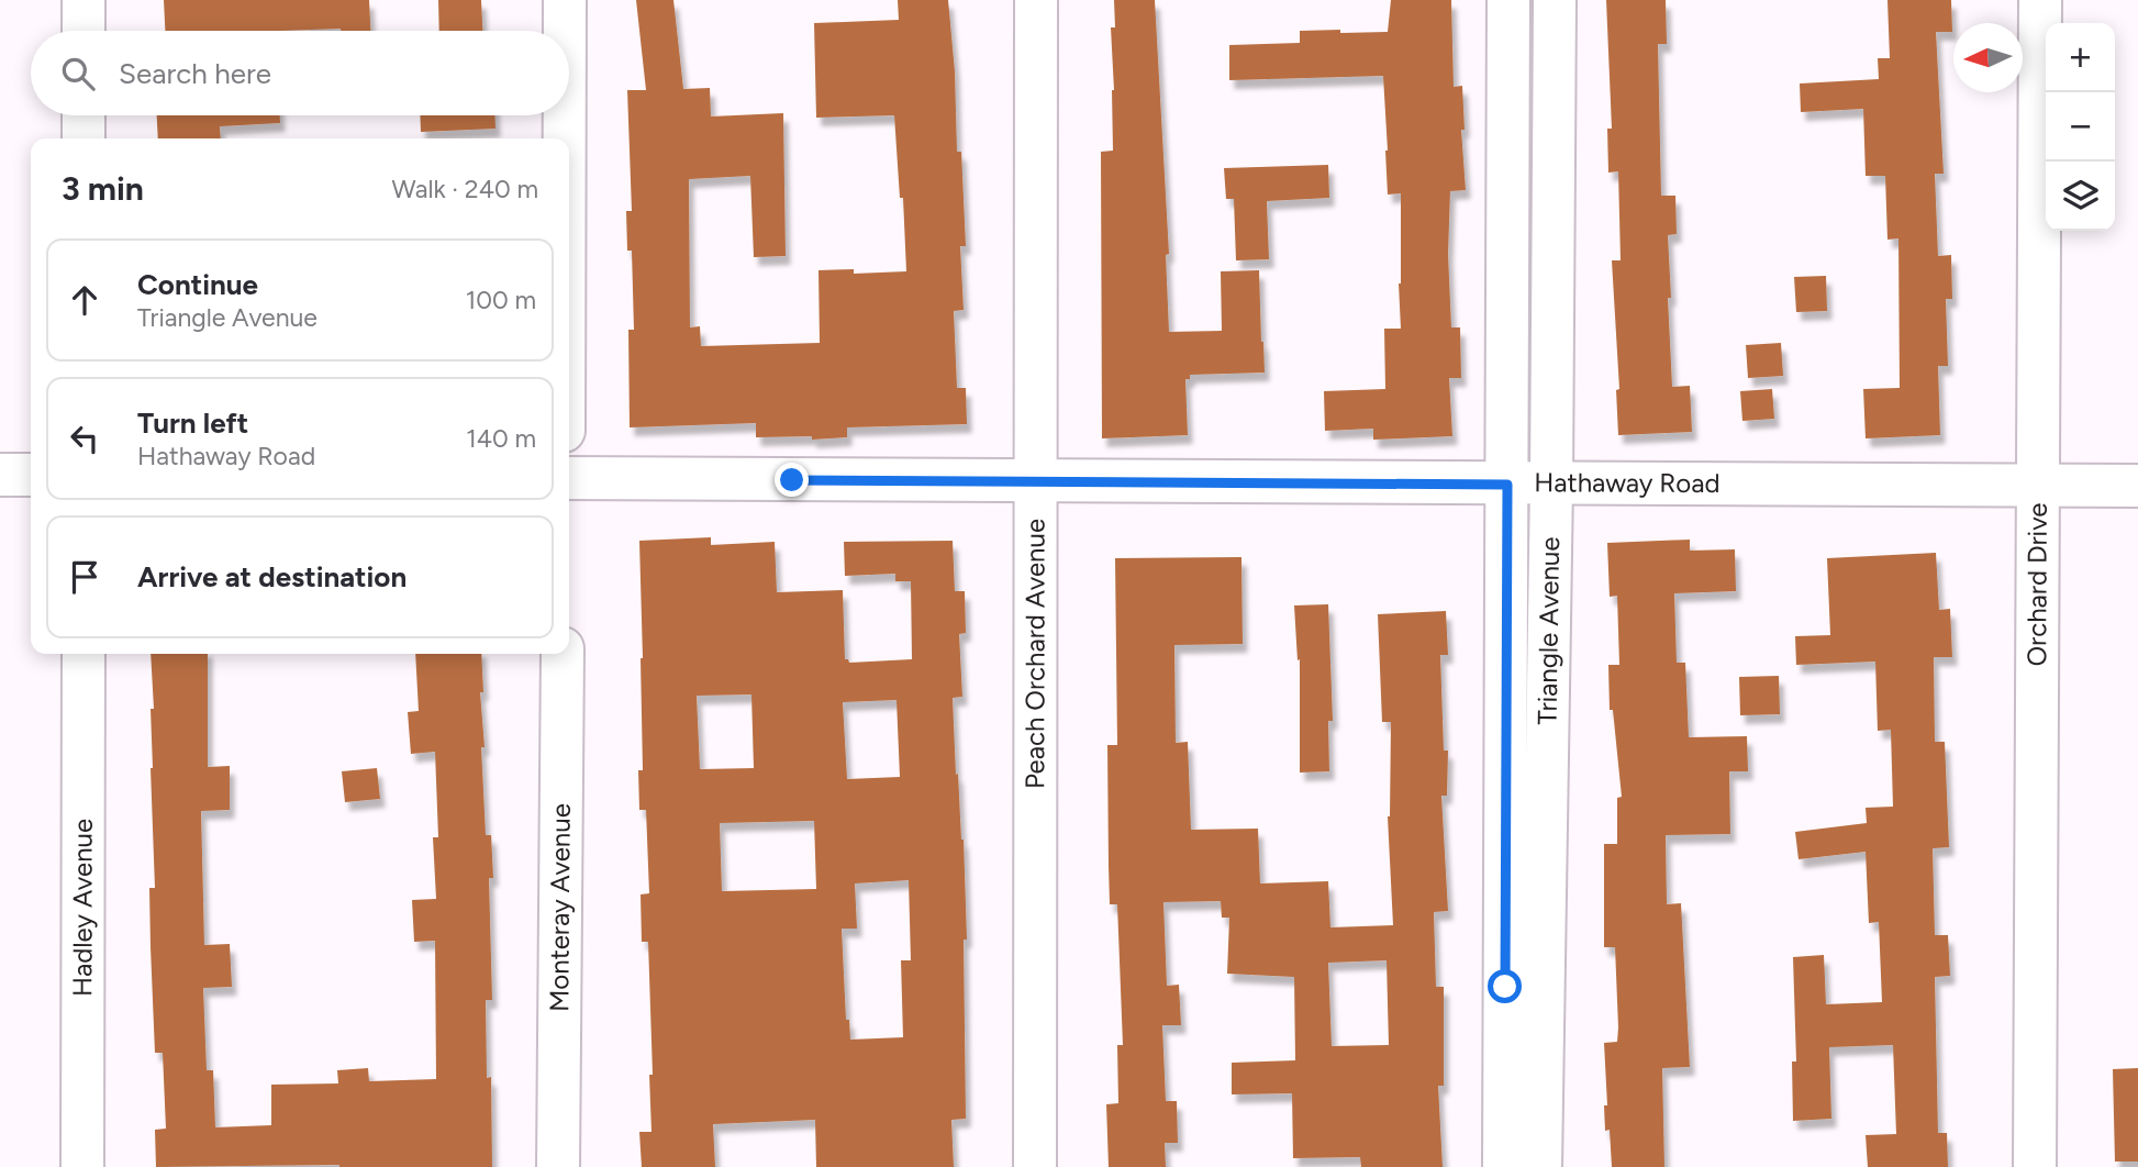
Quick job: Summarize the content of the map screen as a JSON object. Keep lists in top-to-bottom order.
{
  "streets": {
    "street": [
      "Hathaway Road",
      "Orchard Drive",
      "Triangle Avenue",
      "Peach Orchard Avenue",
      "Hadley Avenue",
      "Monteray Avenue"
    ]
  },
  "crossings": [
    ["Hathaway Road", "Orchard Drive"],
    ["Hathaway Road", "Triangle Avenue"],
    ["Hathaway Road", "Peach Orchard Avenue"]
  ],
  "north": "left",
  "page": {
    "map_buttons": ["+", "−"],
    "search": "Search here",
    "heading": ["3 min", "Walk · 240 m"],
    "list": [
      ["Continue", "Triangle Avenue", "100 m"],
      ["Turn left", "Hathaway Road", "140 m"],
      "Arrive at destination"
    ]
  }
}
